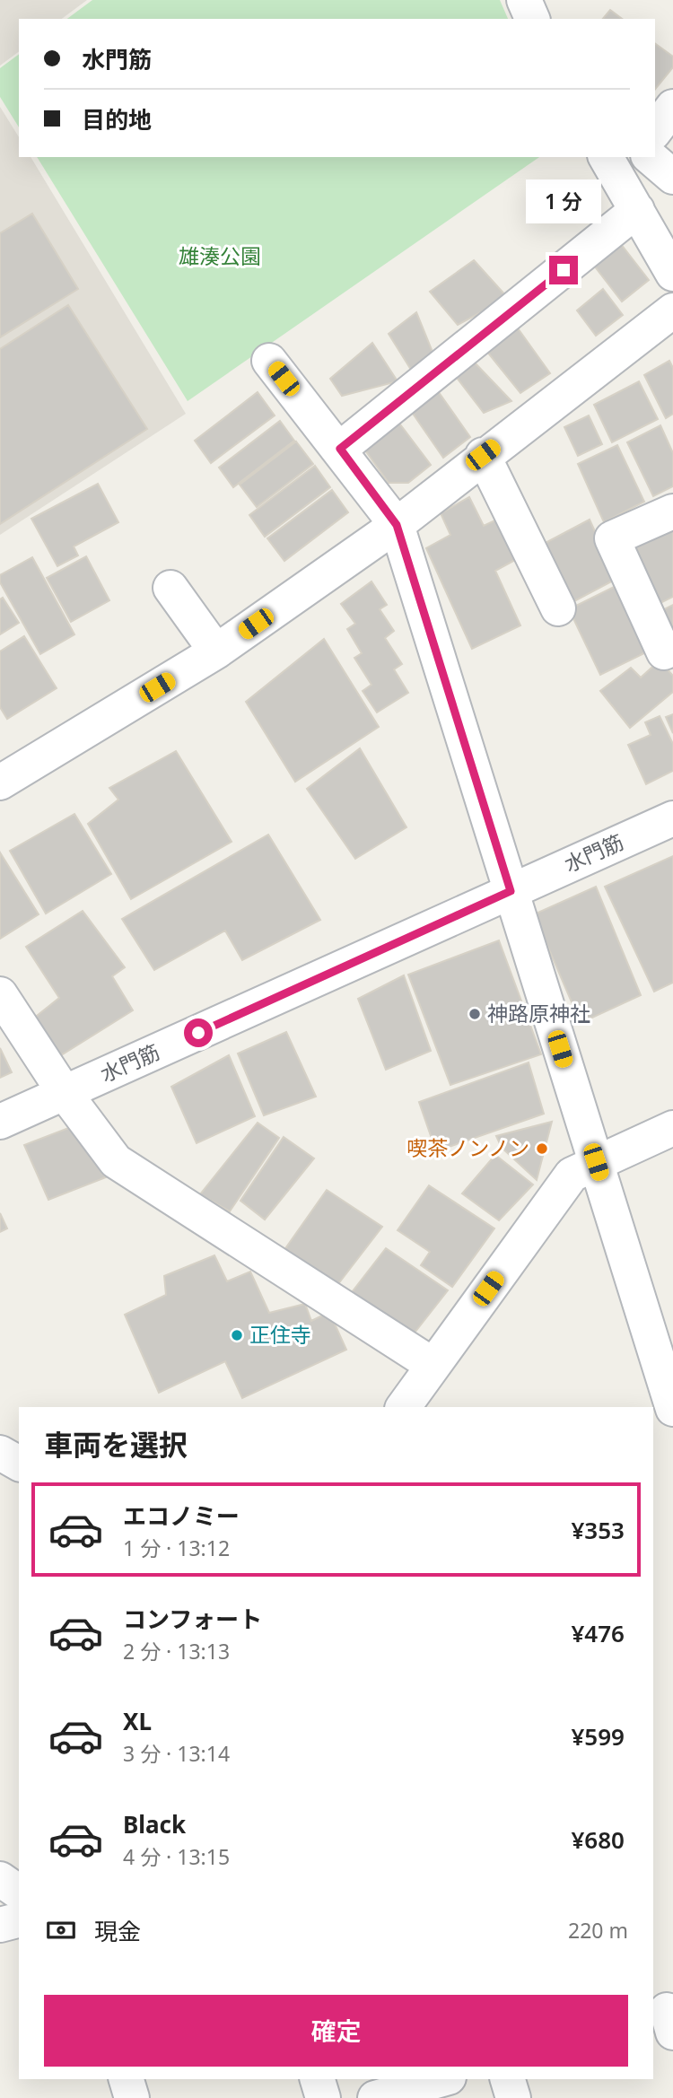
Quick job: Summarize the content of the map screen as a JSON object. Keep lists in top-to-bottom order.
{
  "streets": {
    "street": ["水門筋"]
  },
  "parks": ["雄湊公園"],
  "places": ["神路原神社", "喫茶ノンノン", "正住寺"],
  "page": {
    "banner": ["水門筋", "目的地"],
    "bubble": "1 分",
    "heading": "車両を選択",
    "list": [
      {
        "name": "エコノミー",
        "note": "1 分 · 13:12",
        "value": "¥353"
      },
      {
        "name": "コンフォート",
        "note": "2 分 · 13:13",
        "value": "¥476"
      },
      {
        "name": "XL",
        "note": "3 分 · 13:14",
        "value": "¥599"
      },
      {
        "name": "Black",
        "note": "4 分 · 13:15",
        "value": "¥680"
      }
    ],
    "pay": ["現金", "220 m"],
    "buttons": "確定"
  }
}
